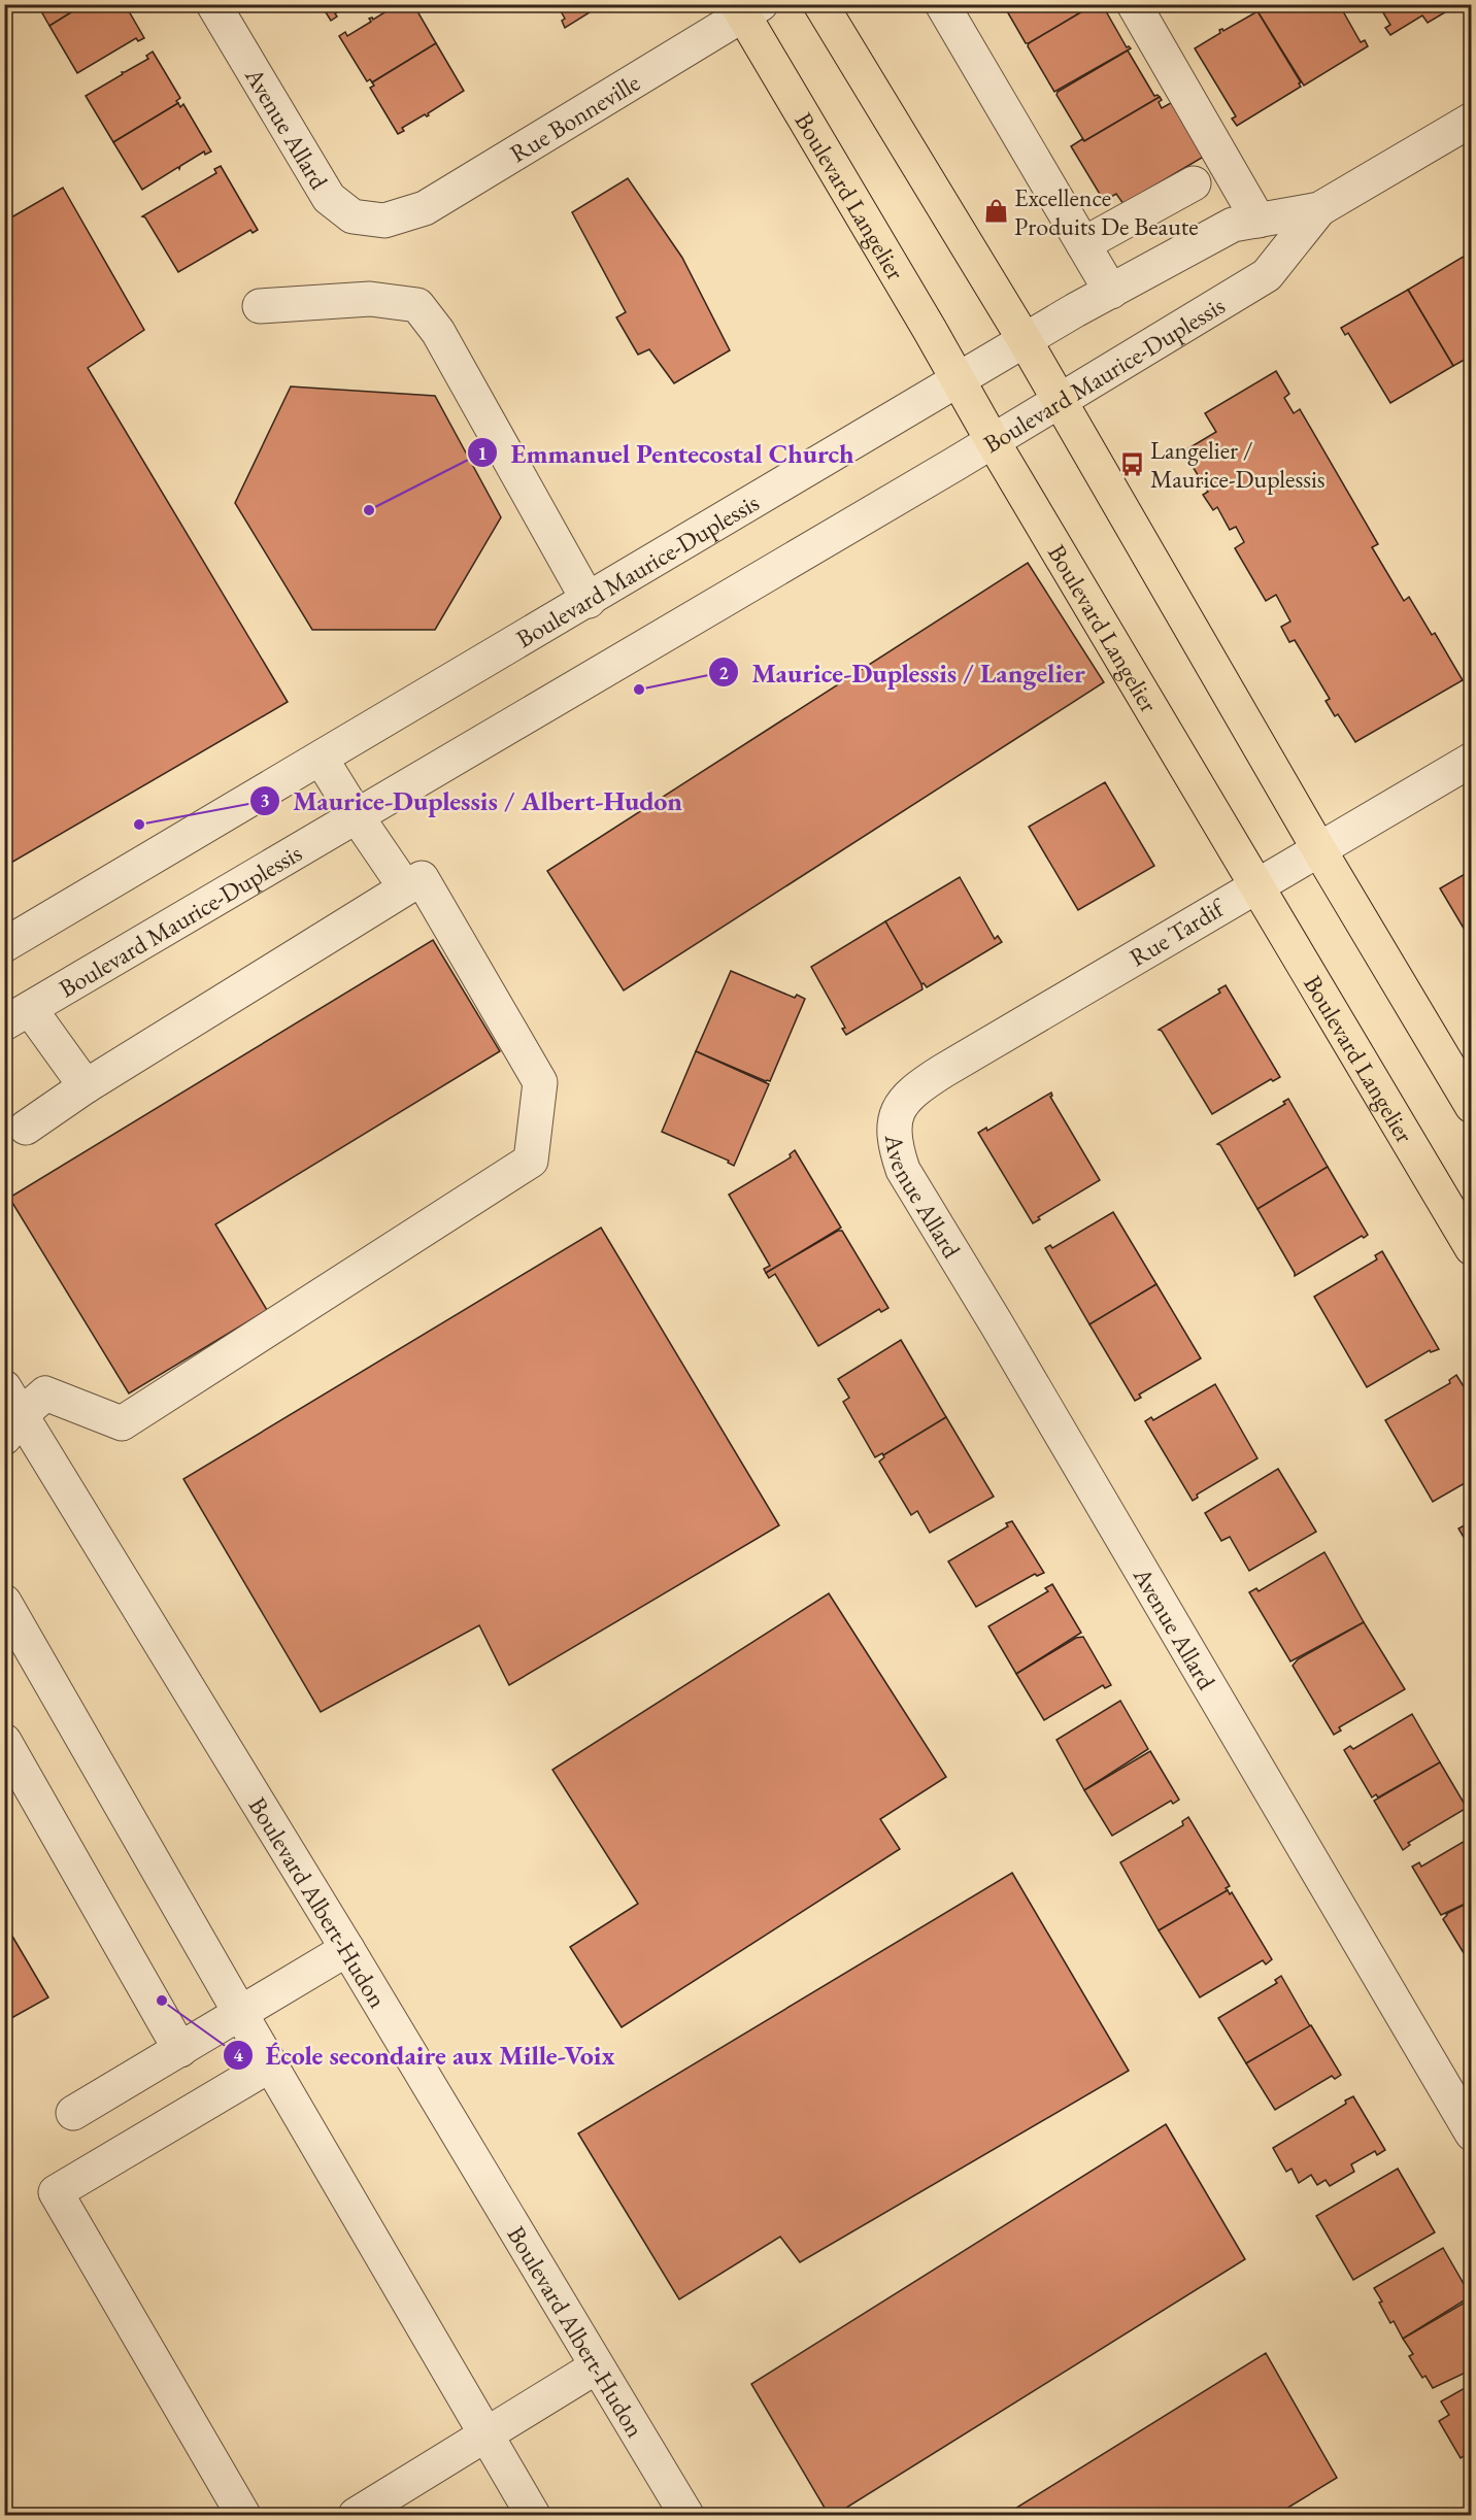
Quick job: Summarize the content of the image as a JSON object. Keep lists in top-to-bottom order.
{
  "streets": {
    "main road": ["Boulevard Langelier"],
    "street": [
      "Rue Bonneville",
      "Avenue Allard",
      "Boulevard Maurice-Duplessis",
      "Rue Tardif",
      "Boulevard Albert-Hudon"
    ]
  },
  "crossings": [
    ["Rue Bonneville", "Avenue Allard"],
    ["Rue Bonneville", "Boulevard Langelier"],
    ["Avenue Allard", "Rue Tardif"],
    ["Boulevard Langelier", "Boulevard Maurice-Duplessis"],
    ["Boulevard Langelier", "Rue Tardif"]
  ],
  "places": {
    "shop": ["Excellence Produits De Beaute"],
    "bus stop": ["Langelier / Maurice-Duplessis"],
    "other": [
      "Emmanuel Pentecostal Church",
      "Maurice-Duplessis / Langelier",
      "Maurice-Duplessis / Albert-Hudon",
      "École secondaire aux Mille-Voix"
    ]
  }
}
